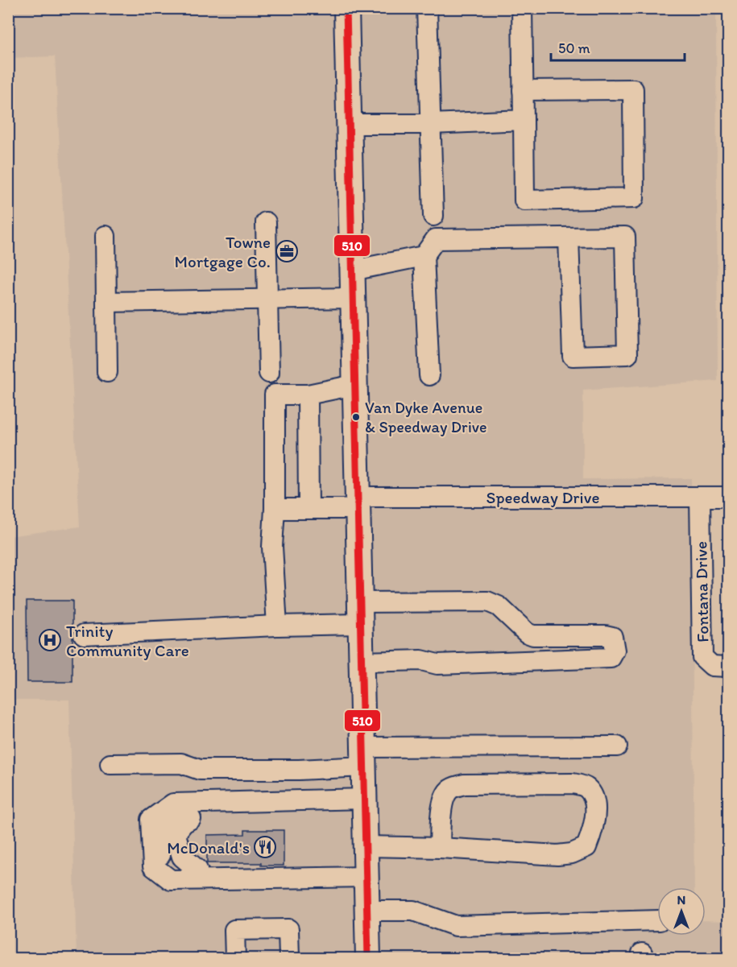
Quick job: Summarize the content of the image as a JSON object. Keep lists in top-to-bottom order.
{
  "streets": {
    "street": ["Speedway Drive", "Fontana Drive"]
  },
  "crossings": [
    ["Speedway Drive", "Fontana Drive"]
  ],
  "places": {
    "office": ["Towne Mortgage Co."],
    "other": ["Van Dyke Avenue & Speedway Drive"],
    "hospital": ["Trinity Community Care"],
    "restaurant": ["McDonald's"]
  },
  "lines": ["transit line 510"],
  "scale_bar": "50 m",
  "north": "top"
}
